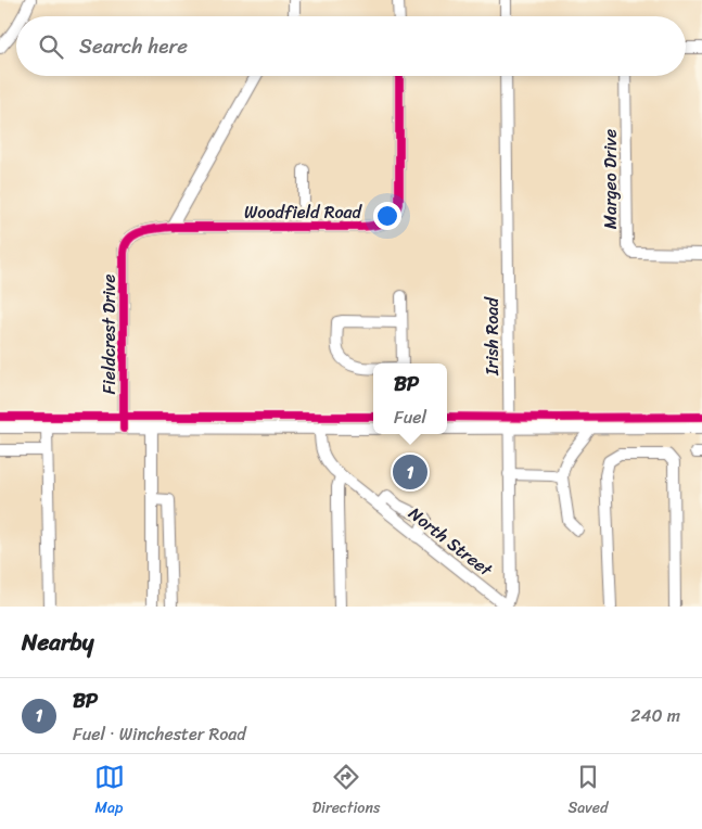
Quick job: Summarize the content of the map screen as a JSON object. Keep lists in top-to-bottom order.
{
  "streets": {
    "street": [
      "Margeo Drive",
      "Woodfield Road",
      "Fieldcrest Drive",
      "Irish Road",
      "North Street"
    ]
  },
  "crossings": [
    ["Woodfield Road", "Fieldcrest Drive"],
    ["Irish Road", "North Street"]
  ],
  "page": {
    "search": "Search here",
    "popup": ["BP", "Fuel"],
    "pins": "1",
    "heading": "Nearby",
    "list": [
      {
        "mark": "1",
        "name": "BP",
        "note": "Fuel · Winchester Road",
        "value": "240 m"
      }
    ],
    "nav": ["Map", "Directions", "Saved"]
  }
}
